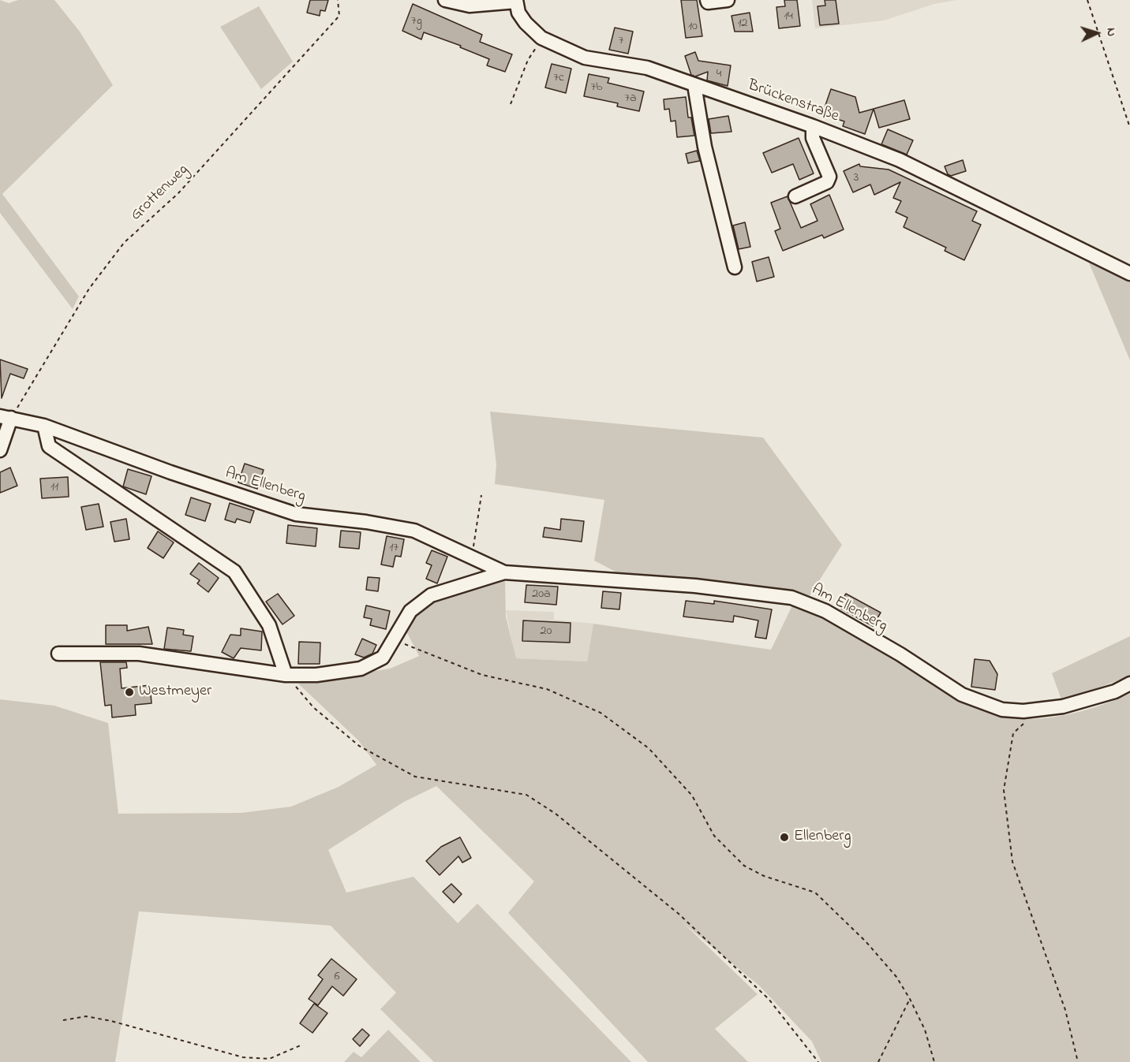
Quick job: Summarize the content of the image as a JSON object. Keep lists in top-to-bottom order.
{
  "streets": {
    "street": ["Brückenstraße", "Am Ellenberg"],
    "path": ["Grottenweg"]
  },
  "crossings": [
    ["Grottenweg", "Am Ellenberg"]
  ],
  "places": ["Westmeyer", "Ellenberg"],
  "house_numbers": [
    "14",
    "7g",
    "12",
    "10",
    "7",
    "4",
    "7c",
    "7b",
    "7a",
    "3",
    "11",
    "17",
    "20a",
    "20",
    "6"
  ],
  "north": "right"
}
